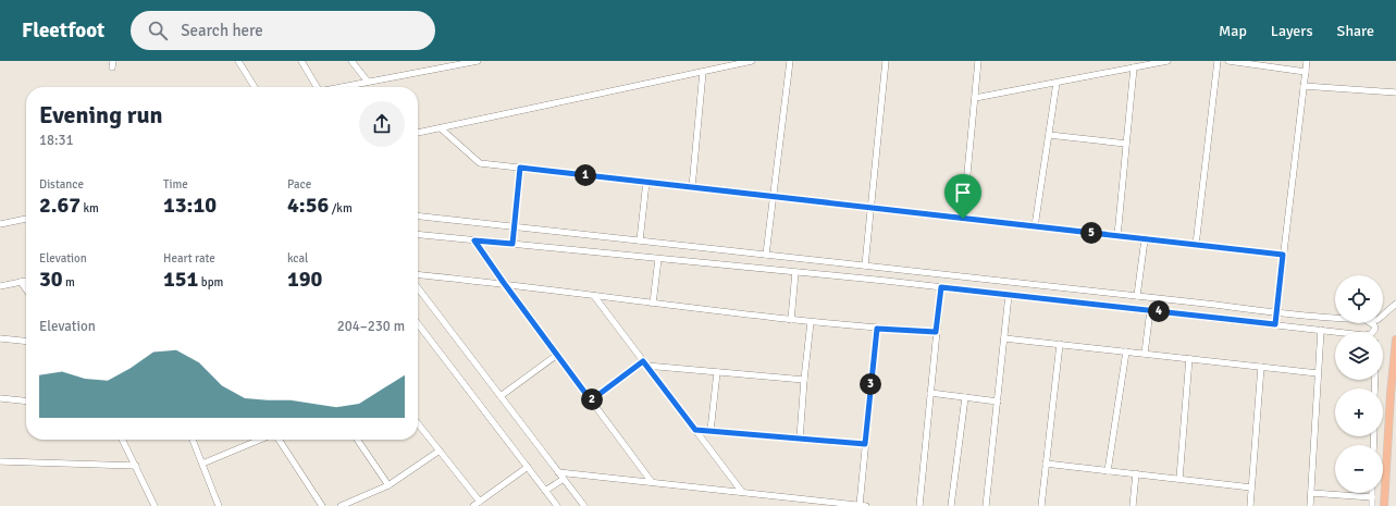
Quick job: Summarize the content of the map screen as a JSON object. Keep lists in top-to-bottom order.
{
  "page": {
    "header": "Fleetfoot",
    "search": "Search here",
    "nav": ["Map", "Layers", "Share"],
    "heading": ["Evening run", "18:31"],
    "stats": [
      ["Distance", "2.67 km"],
      ["Time", "13:10"],
      ["Pace", "4:56 /km"],
      ["Elevation", "30 m"],
      ["Heart rate", "151 bpm"],
      ["kcal", "190"]
    ],
    "pins": [
      "1",
      "5",
      "4",
      "3",
      "2"
    ],
    "map_buttons": ["+", "−"],
    "chart": ["Elevation", "204–230 m"]
  }
}
